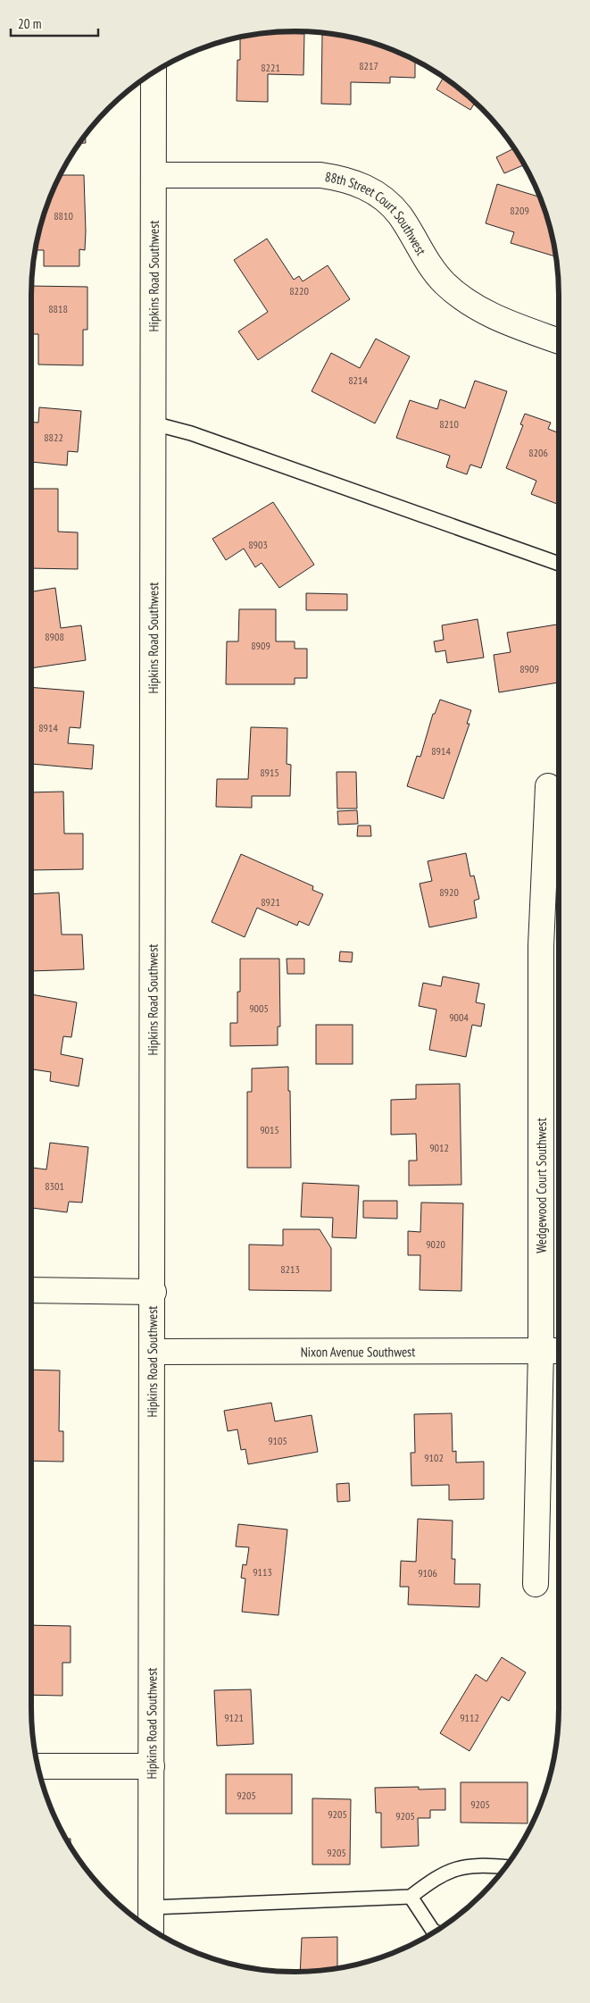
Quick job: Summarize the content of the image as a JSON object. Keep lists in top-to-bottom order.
{
  "streets": {
    "street": [
      "88th Street Court Southwest",
      "Hipkins Road Southwest",
      "Wedgewood Court Southwest",
      "Nixon Avenue Southwest"
    ]
  },
  "crossings": [
    ["88th Street Court Southwest", "Hipkins Road Southwest"],
    ["Hipkins Road Southwest", "Nixon Avenue Southwest"],
    ["Wedgewood Court Southwest", "Nixon Avenue Southwest"]
  ],
  "house_numbers": [
    "8217",
    "8221",
    "8209",
    "8810",
    "8220",
    "8818",
    "8214",
    "8210",
    "8822",
    "8206",
    "8903",
    "8908",
    "8909",
    "8909",
    "8914",
    "8914",
    "8915",
    "8920",
    "8921",
    "9005",
    "9004",
    "9015",
    "9012",
    "8301",
    "9020",
    "8213",
    "9105",
    "9102",
    "9113",
    "9106",
    "9121",
    "9112",
    "9205",
    "9205",
    "9205",
    "9205",
    "9205"
  ],
  "scale_bar": "20 m"
}
